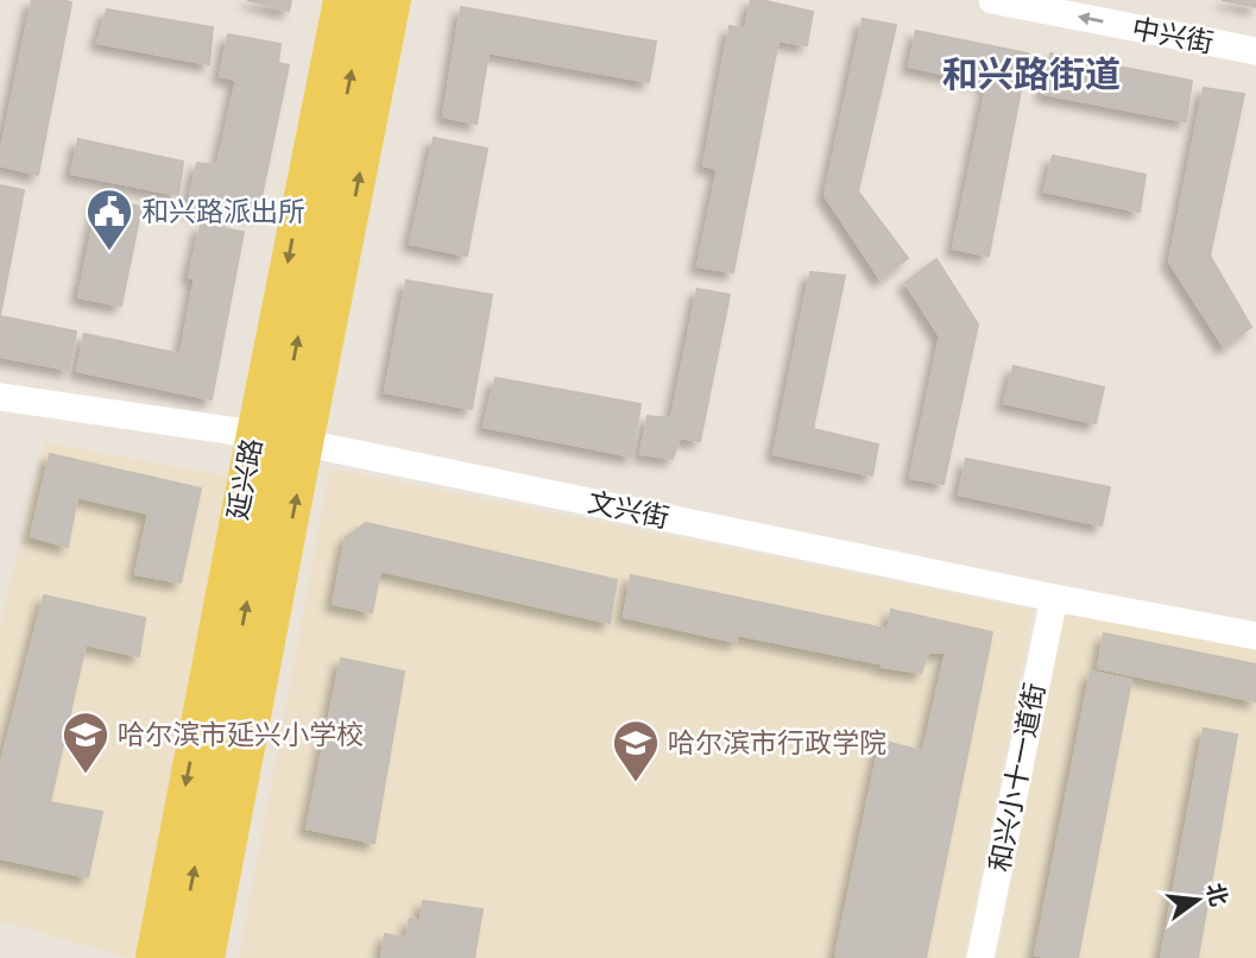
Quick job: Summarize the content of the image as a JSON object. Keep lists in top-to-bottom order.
{
  "streets": {
    "main road": ["延兴路"],
    "street": ["中兴街", "文兴街", "和兴小十一道街"]
  },
  "crossings": [
    ["延兴路", "文兴街"],
    ["文兴街", "和兴小十一道街"]
  ],
  "one_way": ["中兴街"],
  "districts": ["和兴路街道"],
  "places": {
    "public building": ["和兴路派出所"],
    "school or university": ["哈尔滨市延兴小学校", "哈尔滨市行政学院"]
  },
  "north": "right"
}
